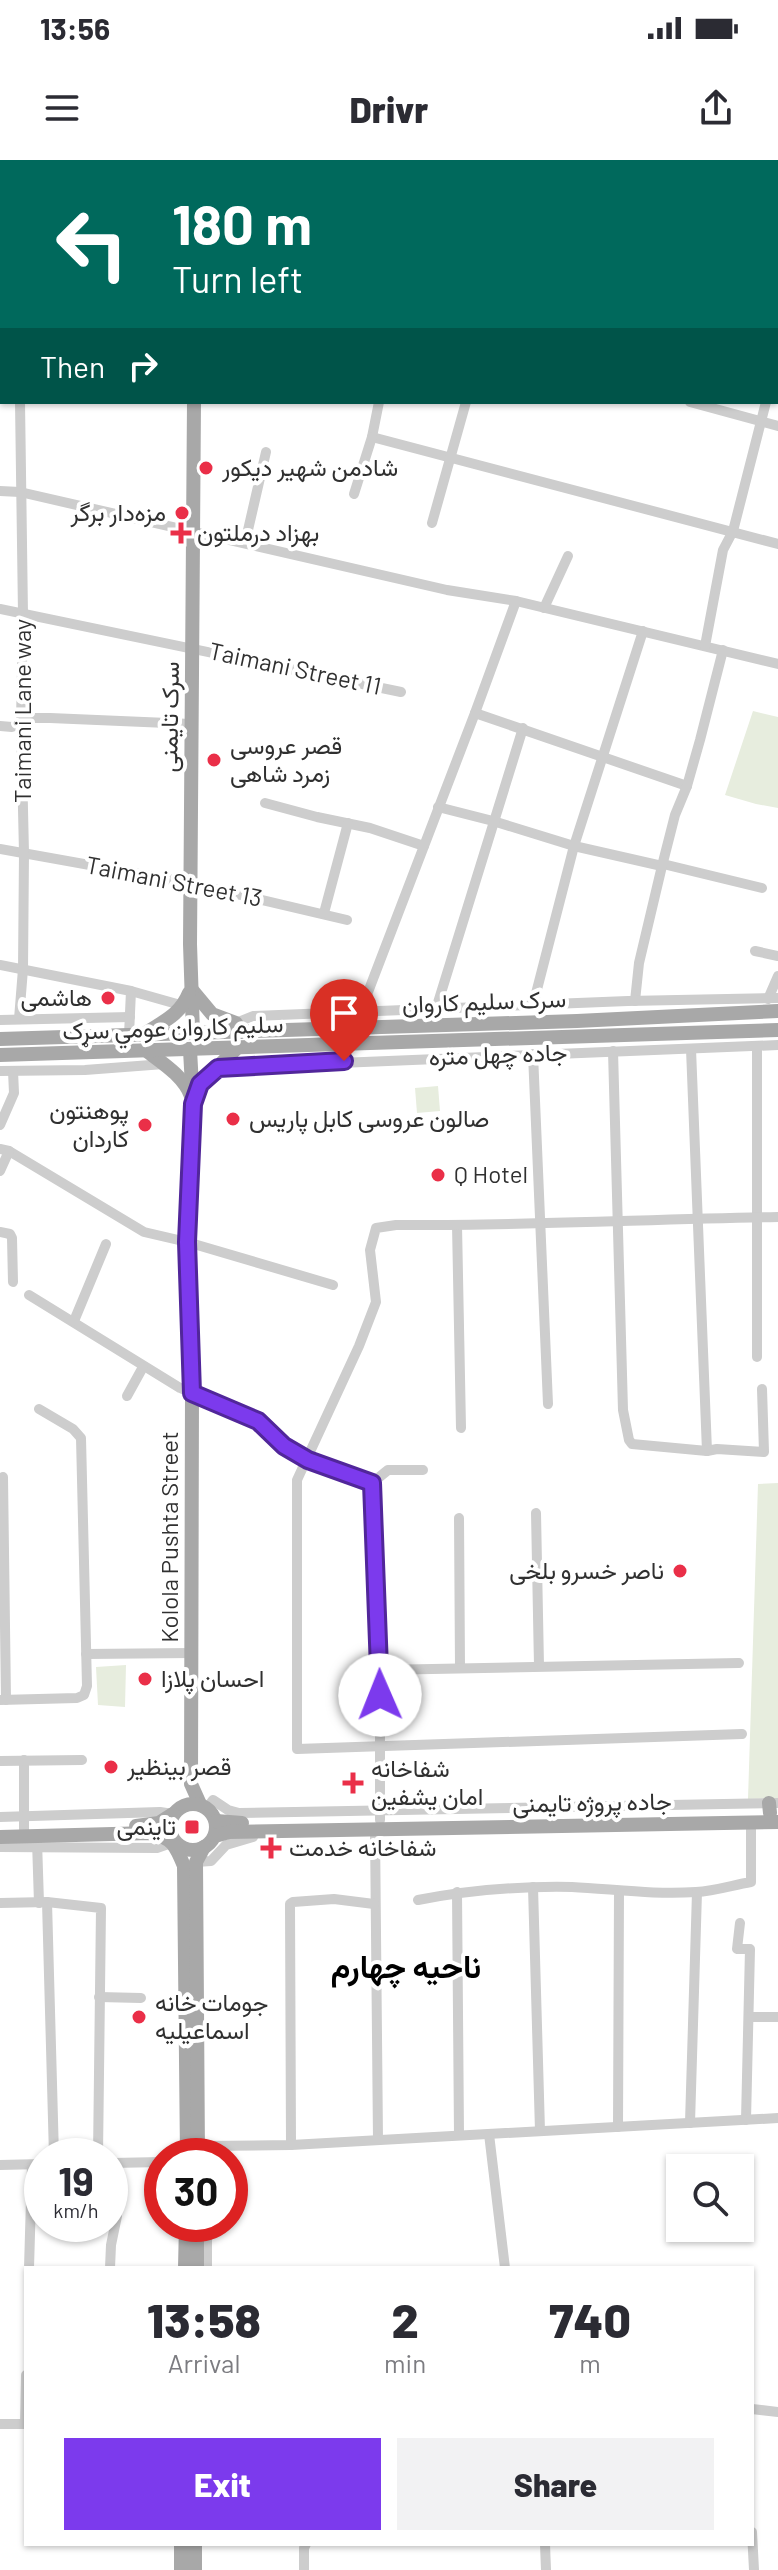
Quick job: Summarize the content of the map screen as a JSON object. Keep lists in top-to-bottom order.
{
  "streets": {
    "main road": [
      "سرک تایمنی",
      "سرک سلیم کاروان",
      "سلیم کاروان عومي سړک",
      "Kolola Pushta Street",
      "جاده پروژه تایمنی"
    ],
    "street": [
      "Taimani Street 11",
      "Taimani Lane way",
      "Taimani Street 13",
      "جاده چهل متره"
    ]
  },
  "crossings": [
    ["Taimani Street 11", "Taimani Lane way"],
    ["Taimani Street 11", "سرک تایمنی"],
    ["Taimani Lane way", "Taimani Street 13"],
    ["سرک تایمنی", "Taimani Street 13"],
    ["سرک تایمنی", "سرک سلیم کاروان"],
    ["سرک سلیم کاروان", "جاده چهل متره"],
    ["سلیم کاروان عومي سړک", "Kolola Pushta Street"]
  ],
  "districts": ["ناحیه چهارم"],
  "places": {
    "other": [
      "شادمن شهیر دیکور",
      "مزه‌دار برگر",
      "قصر عروسی زمرد شاهی",
      "هاشمی",
      "صالون عروسی کابل پاریس",
      "پوهنتون کاردان",
      "Q Hotel",
      "ناصر خسرو بلخی",
      "احسان پلازا",
      "قصر بینظیر",
      "جومات خانه اسماعيليه"
    ],
    "health": ["بهزاد درملتون", "شفاخانه امان یشفین", "شفاخانه خدمت"],
    "transit": ["تاینمی"]
  },
  "page": {
    "status": "13:56",
    "header": "Drivr",
    "turn": ["180 m", "Turn left"],
    "then": "Then",
    "speed": "19 km/h",
    "limit": "30",
    "eta": [
      "13:58",
      "Arrival",
      "2",
      "min",
      "740",
      "m"
    ],
    "buttons": ["Exit", "Share"]
  }
}
